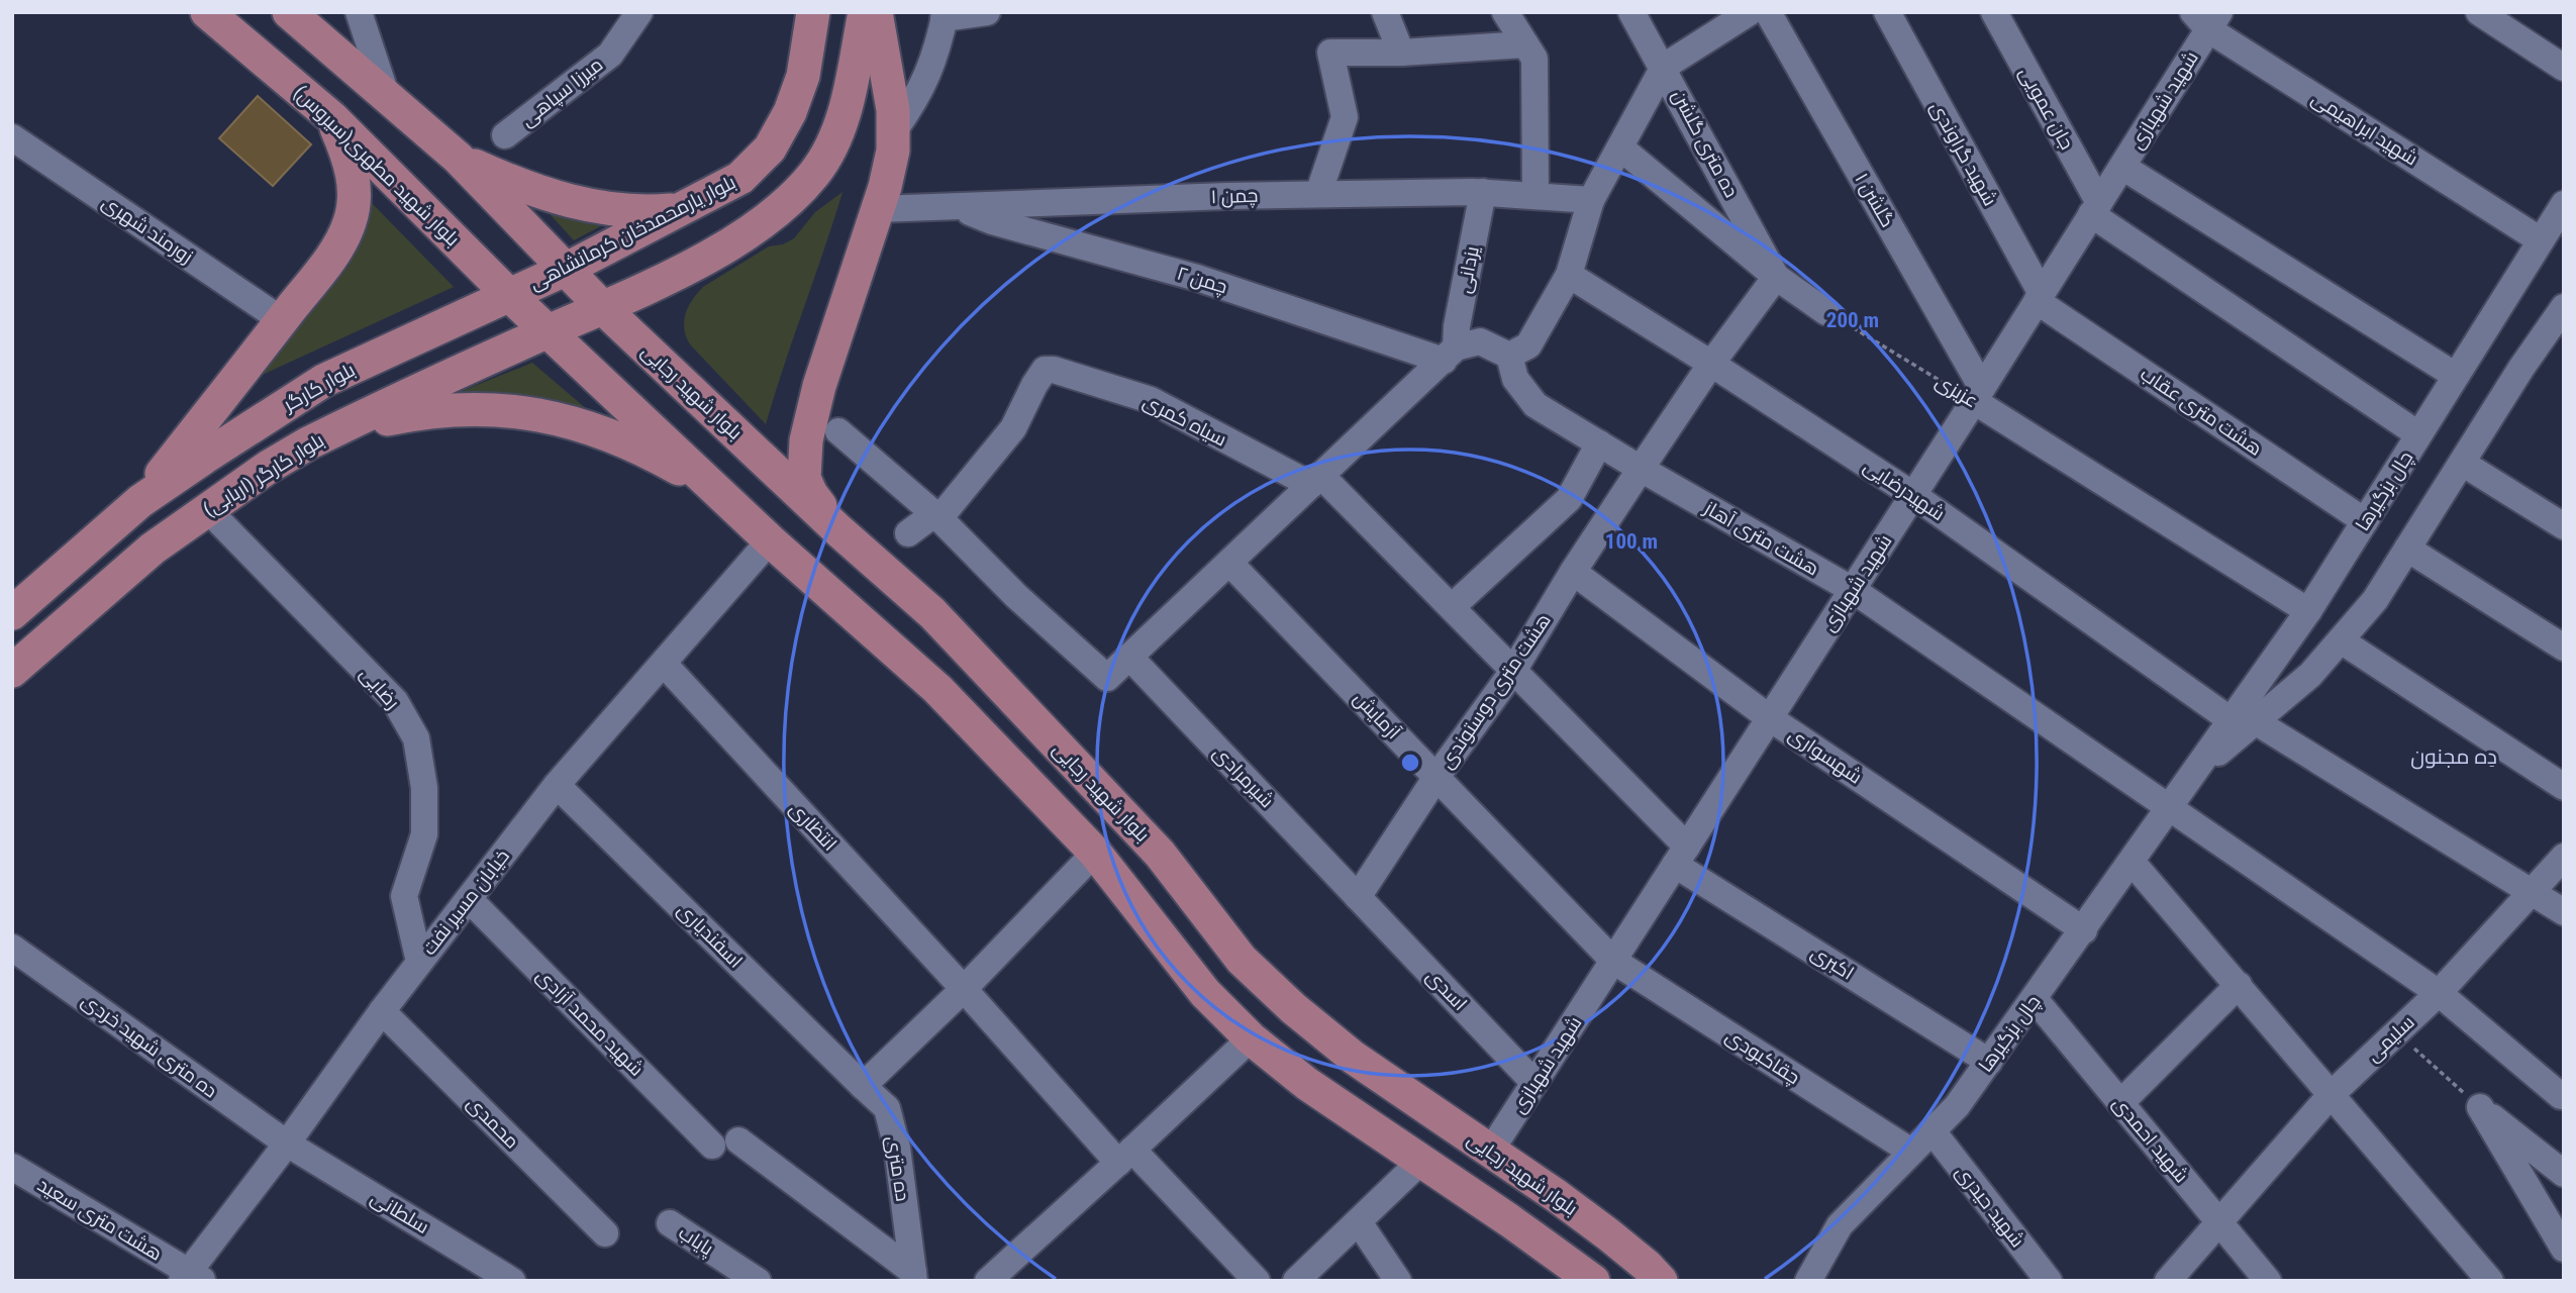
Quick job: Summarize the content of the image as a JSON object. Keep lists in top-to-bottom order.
{
  "streets": {
    "main road": [
      "بلوار شهید مطهری(سیروس)",
      "بلوار یارمحمدخان کرمانشاهی",
      "بلوار کارگر",
      "بلوار شهید رجایی",
      "بلوار کارگر (اربابی)"
    ],
    "street": [
      "میرزا سپاهی",
      "شهید شهبازی",
      "جان عمویی",
      "شهید ابراهیمی",
      "ده متری گلشن",
      "شهید گراوندی",
      "چمن ۱",
      "گلشن ۱",
      "زورمند شهری",
      "یزدانی",
      "چمن ۲",
      "عزیزی",
      "هشت متری عقاب",
      "سیاه کمری",
      "شهیدرضایی",
      "چال بزگیرها",
      "هشت متری آهاز",
      "رضایی",
      "هشت متری دوستوندی",
      "آزمایش",
      "شهسواری",
      "شیرمرادی",
      "انتظاری",
      "خیابان مسیر نفت",
      "اسفندیاری",
      "اکبری",
      "اسدی",
      "شهید محمد آزادی",
      "سلیمی",
      "ده متری شهید خردی",
      "چقاکبودی",
      "محمدی",
      "شهید احمدی",
      "ده متری",
      "شهید حیدری",
      "سلطانی",
      "هشت متری سعید",
      "پایاب"
    ]
  },
  "crossings": [
    ["شهید شهبازی", "جان عمویی"],
    ["شهید شهبازی", "شهید ابراهیمی"],
    ["شهید شهبازی", "شهید گراوندی"],
    ["شهید شهبازی", "گلشن ۱"],
    ["شهید شهبازی", "عزیزی"],
    ["شهید شهبازی", "بلوار شهید رجایی"],
    ["شهید شهبازی", "هشت متری عقاب"],
    ["شهید شهبازی", "شهیدرضایی"],
    ["شهید شهبازی", "هشت متری آهاز"],
    ["شهید شهبازی", "آزمایش"],
    ["شهید شهبازی", "شهسواری"],
    ["شهید شهبازی", "اکبری"],
    ["شهید شهبازی", "اسدی"],
    ["شهید شهبازی", "چقاکبودی"],
    ["شهید ابراهیمی", "چال بزگیرها"],
    ["ده متری گلشن", "هشت متری دوستوندی"],
    ["شهید گراوندی", "هشت متری عقاب"],
    ["بلوار شهید مطهری(سیروس)", "بلوار یارمحمدخان کرمانشاهی"],
    ["بلوار شهید مطهری(سیروس)", "بلوار کارگر"],
    ["چمن ۱", "یزدانی"],
    ["چمن ۱", "چمن ۲"],
    ["گلشن ۱", "عزیزی"],
    ["بلوار یارمحمدخان کرمانشاهی", "بلوار کارگر"],
    ["بلوار یارمحمدخان کرمانشاهی", "بلوار شهید رجایی"],
    ["یزدانی", "چمن ۲"],
    ["عزیزی", "چال بزگیرها"],
    ["هشت متری عقاب", "چال بزگیرها"],
    ["سیاه کمری", "هشت متری دوستوندی"],
    ["سیاه کمری", "اکبری"],
    ["بلوار کارگر (اربابی)", "رضایی"],
    ["شهیدرضایی", "چال بزگیرها"],
    ["شهیدرضایی", "هشت متری دوستوندی"],
    ["شهیدرضایی", "سلیمی"],
    ["چال بزگیرها", "هشت متری آهاز"],
    ["چال بزگیرها", "شهسواری"],
    ["چال بزگیرها", "اکبری"],
    ["چال بزگیرها", "چقاکبودی"],
    ["چال بزگیرها", "شهید احمدی"],
    ["چال بزگیرها", "شهید حیدری"],
    ["هشت متری آهاز", "هشت متری دوستوندی"],
    ["هشت متری آهاز", "سلیمی"],
    ["رضایی", "خیابان مسیر نفت"],
    ["هشت متری دوستوندی", "آزمایش"],
    ["هشت متری دوستوندی", "شهسواری"],
    ["هشت متری دوستوندی", "شیرمرادی"],
    ["هشت متری دوستوندی", "اکبری"],
    ["هشت متری دوستوندی", "اسدی"],
    ["آزمایش", "چقاکبودی"],
    ["شیرمرادی", "اسدی"],
    ["انتظاری", "خیابان مسیر نفت"],
    ["خیابان مسیر نفت", "اسفندیاری"],
    ["خیابان مسیر نفت", "شهید محمد آزادی"],
    ["خیابان مسیر نفت", "ده متری شهید خردی"],
    ["خیابان مسیر نفت", "محمدی"],
    ["خیابان مسیر نفت", "سلطانی"],
    ["خیابان مسیر نفت", "هشت متری سعید"],
    ["اسفندیاری", "ده متری"],
    ["سلیمی", "شهید احمدی"],
    ["ده متری شهید خردی", "سلطانی"]
  ],
  "districts": ["دِه مجنون"],
  "rings": ["200 m", "100 m"]
}
